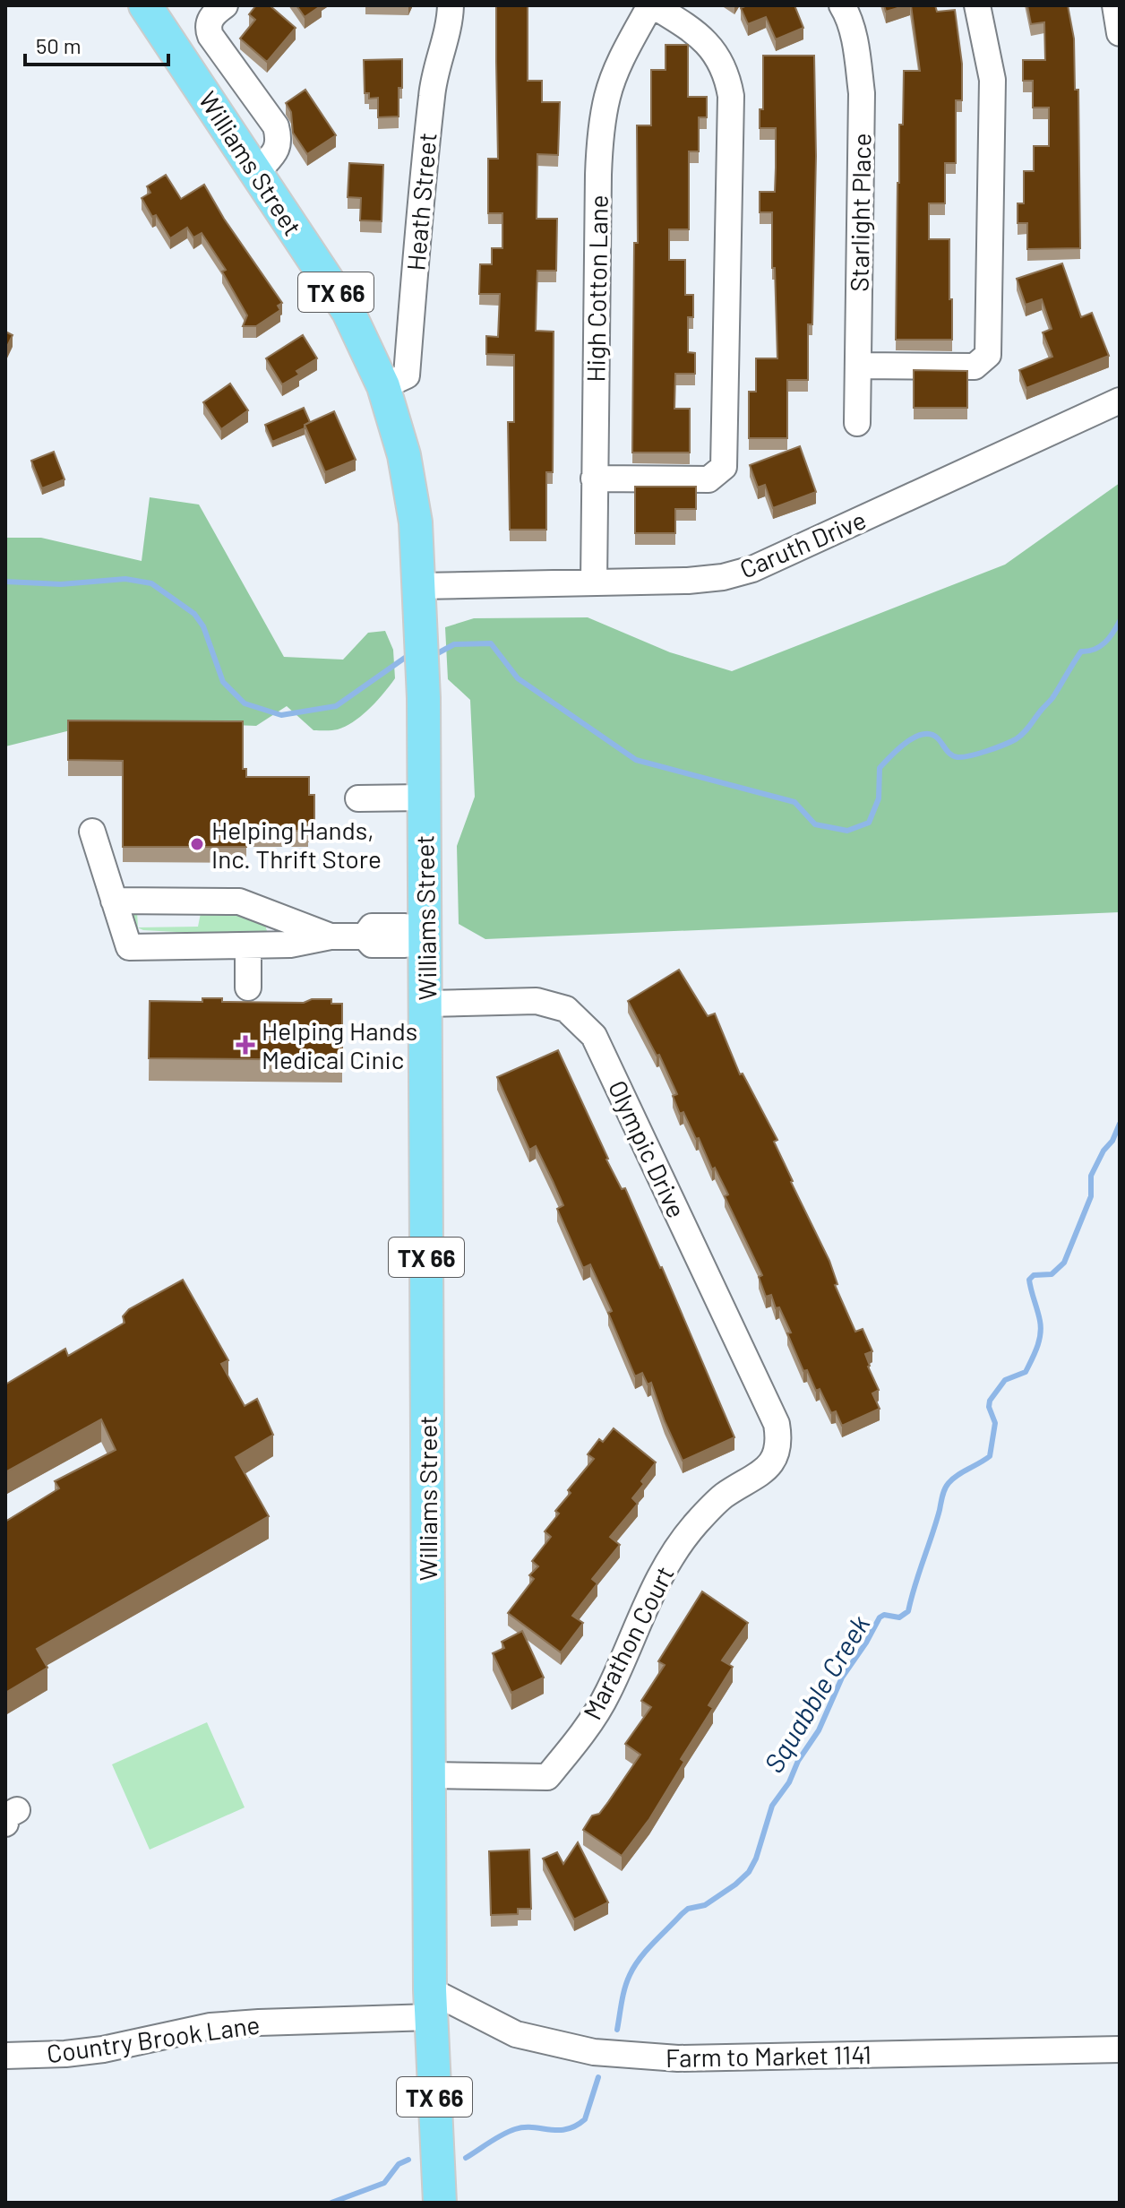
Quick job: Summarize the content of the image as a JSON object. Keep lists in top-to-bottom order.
{
  "streets": {
    "main road": ["Williams Street", "TX 66"],
    "street": [
      "Heath Street",
      "Starlight Place",
      "High Cotton Lane",
      "Caruth Drive",
      "Olympic Drive",
      "Marathon Court",
      "Country Brook Lane",
      "Farm to Market 1141"
    ]
  },
  "crossings": [
    ["Williams Street", "Heath Street"],
    ["Williams Street", "TX 66"],
    ["Williams Street", "Caruth Drive"],
    ["Williams Street", "Olympic Drive"],
    ["Williams Street", "Marathon Court"],
    ["Williams Street", "Country Brook Lane"],
    ["Williams Street", "Farm to Market 1141"],
    ["High Cotton Lane", "Caruth Drive"],
    ["TX 66", "Country Brook Lane"],
    ["TX 66", "Farm to Market 1141"],
    ["Olympic Drive", "Marathon Court"],
    ["Country Brook Lane", "Farm to Market 1141"]
  ],
  "water": ["Squabble Creek"],
  "places": {
    "other": ["Helping Hands, Inc. Thrift Store"],
    "health": ["Helping Hands Medical Cinic"]
  },
  "scale_bar": "50 m"
}
